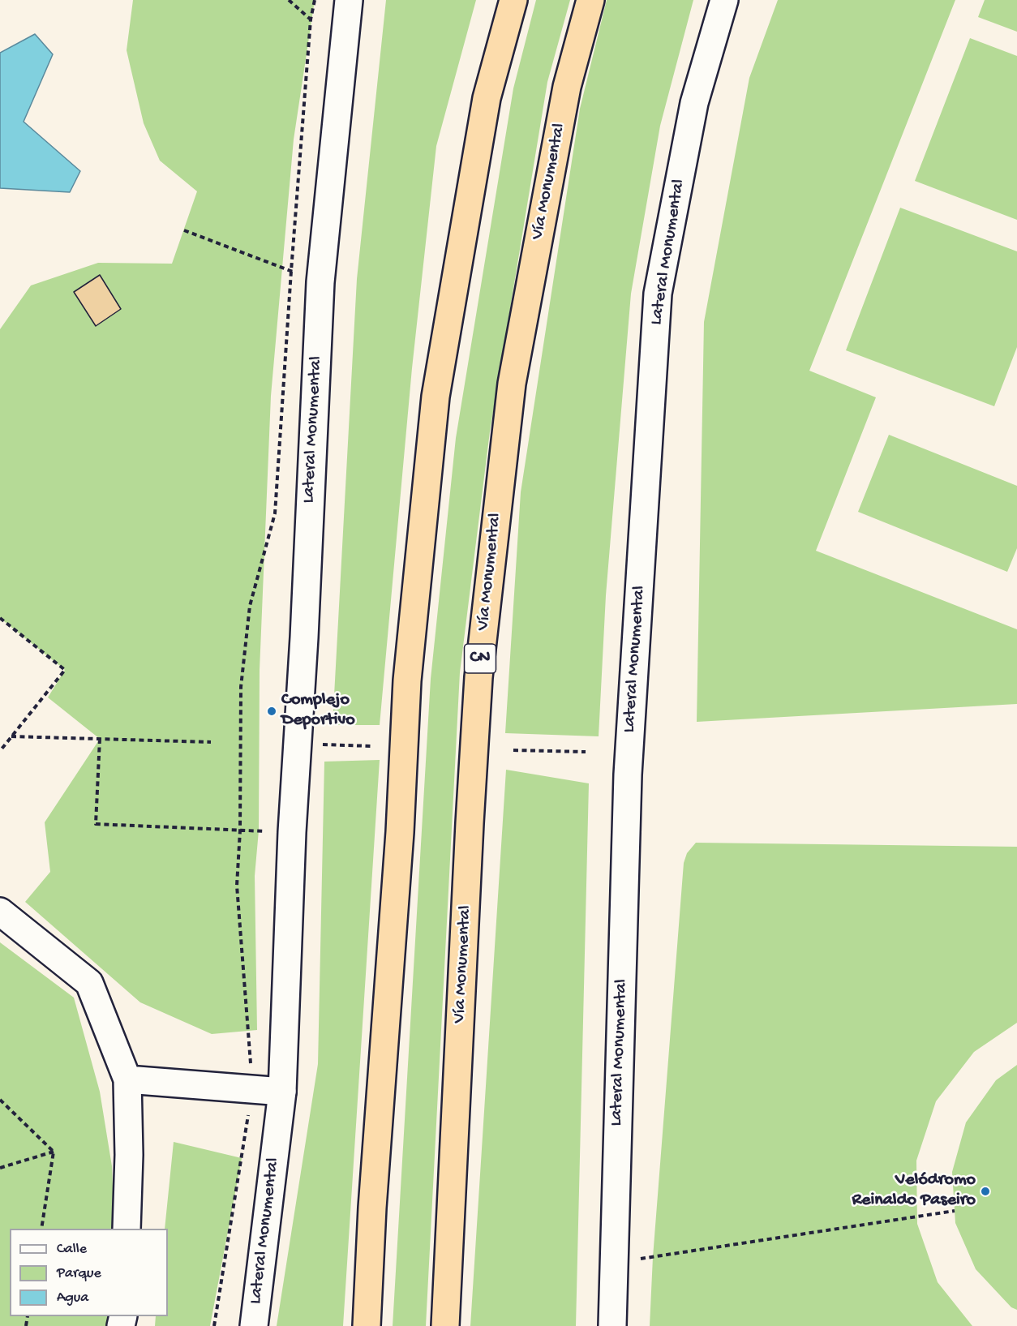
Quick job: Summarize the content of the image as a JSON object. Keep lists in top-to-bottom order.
{
  "streets": {
    "highway": ["Vía Monumental", "CN"],
    "street": ["Lateral Monumental"]
  },
  "places": ["Complejo Deportivo", "Velódromo Reinaldo Paseiro"],
  "legend": ["Calle", "Parque", "Agua"]
}
